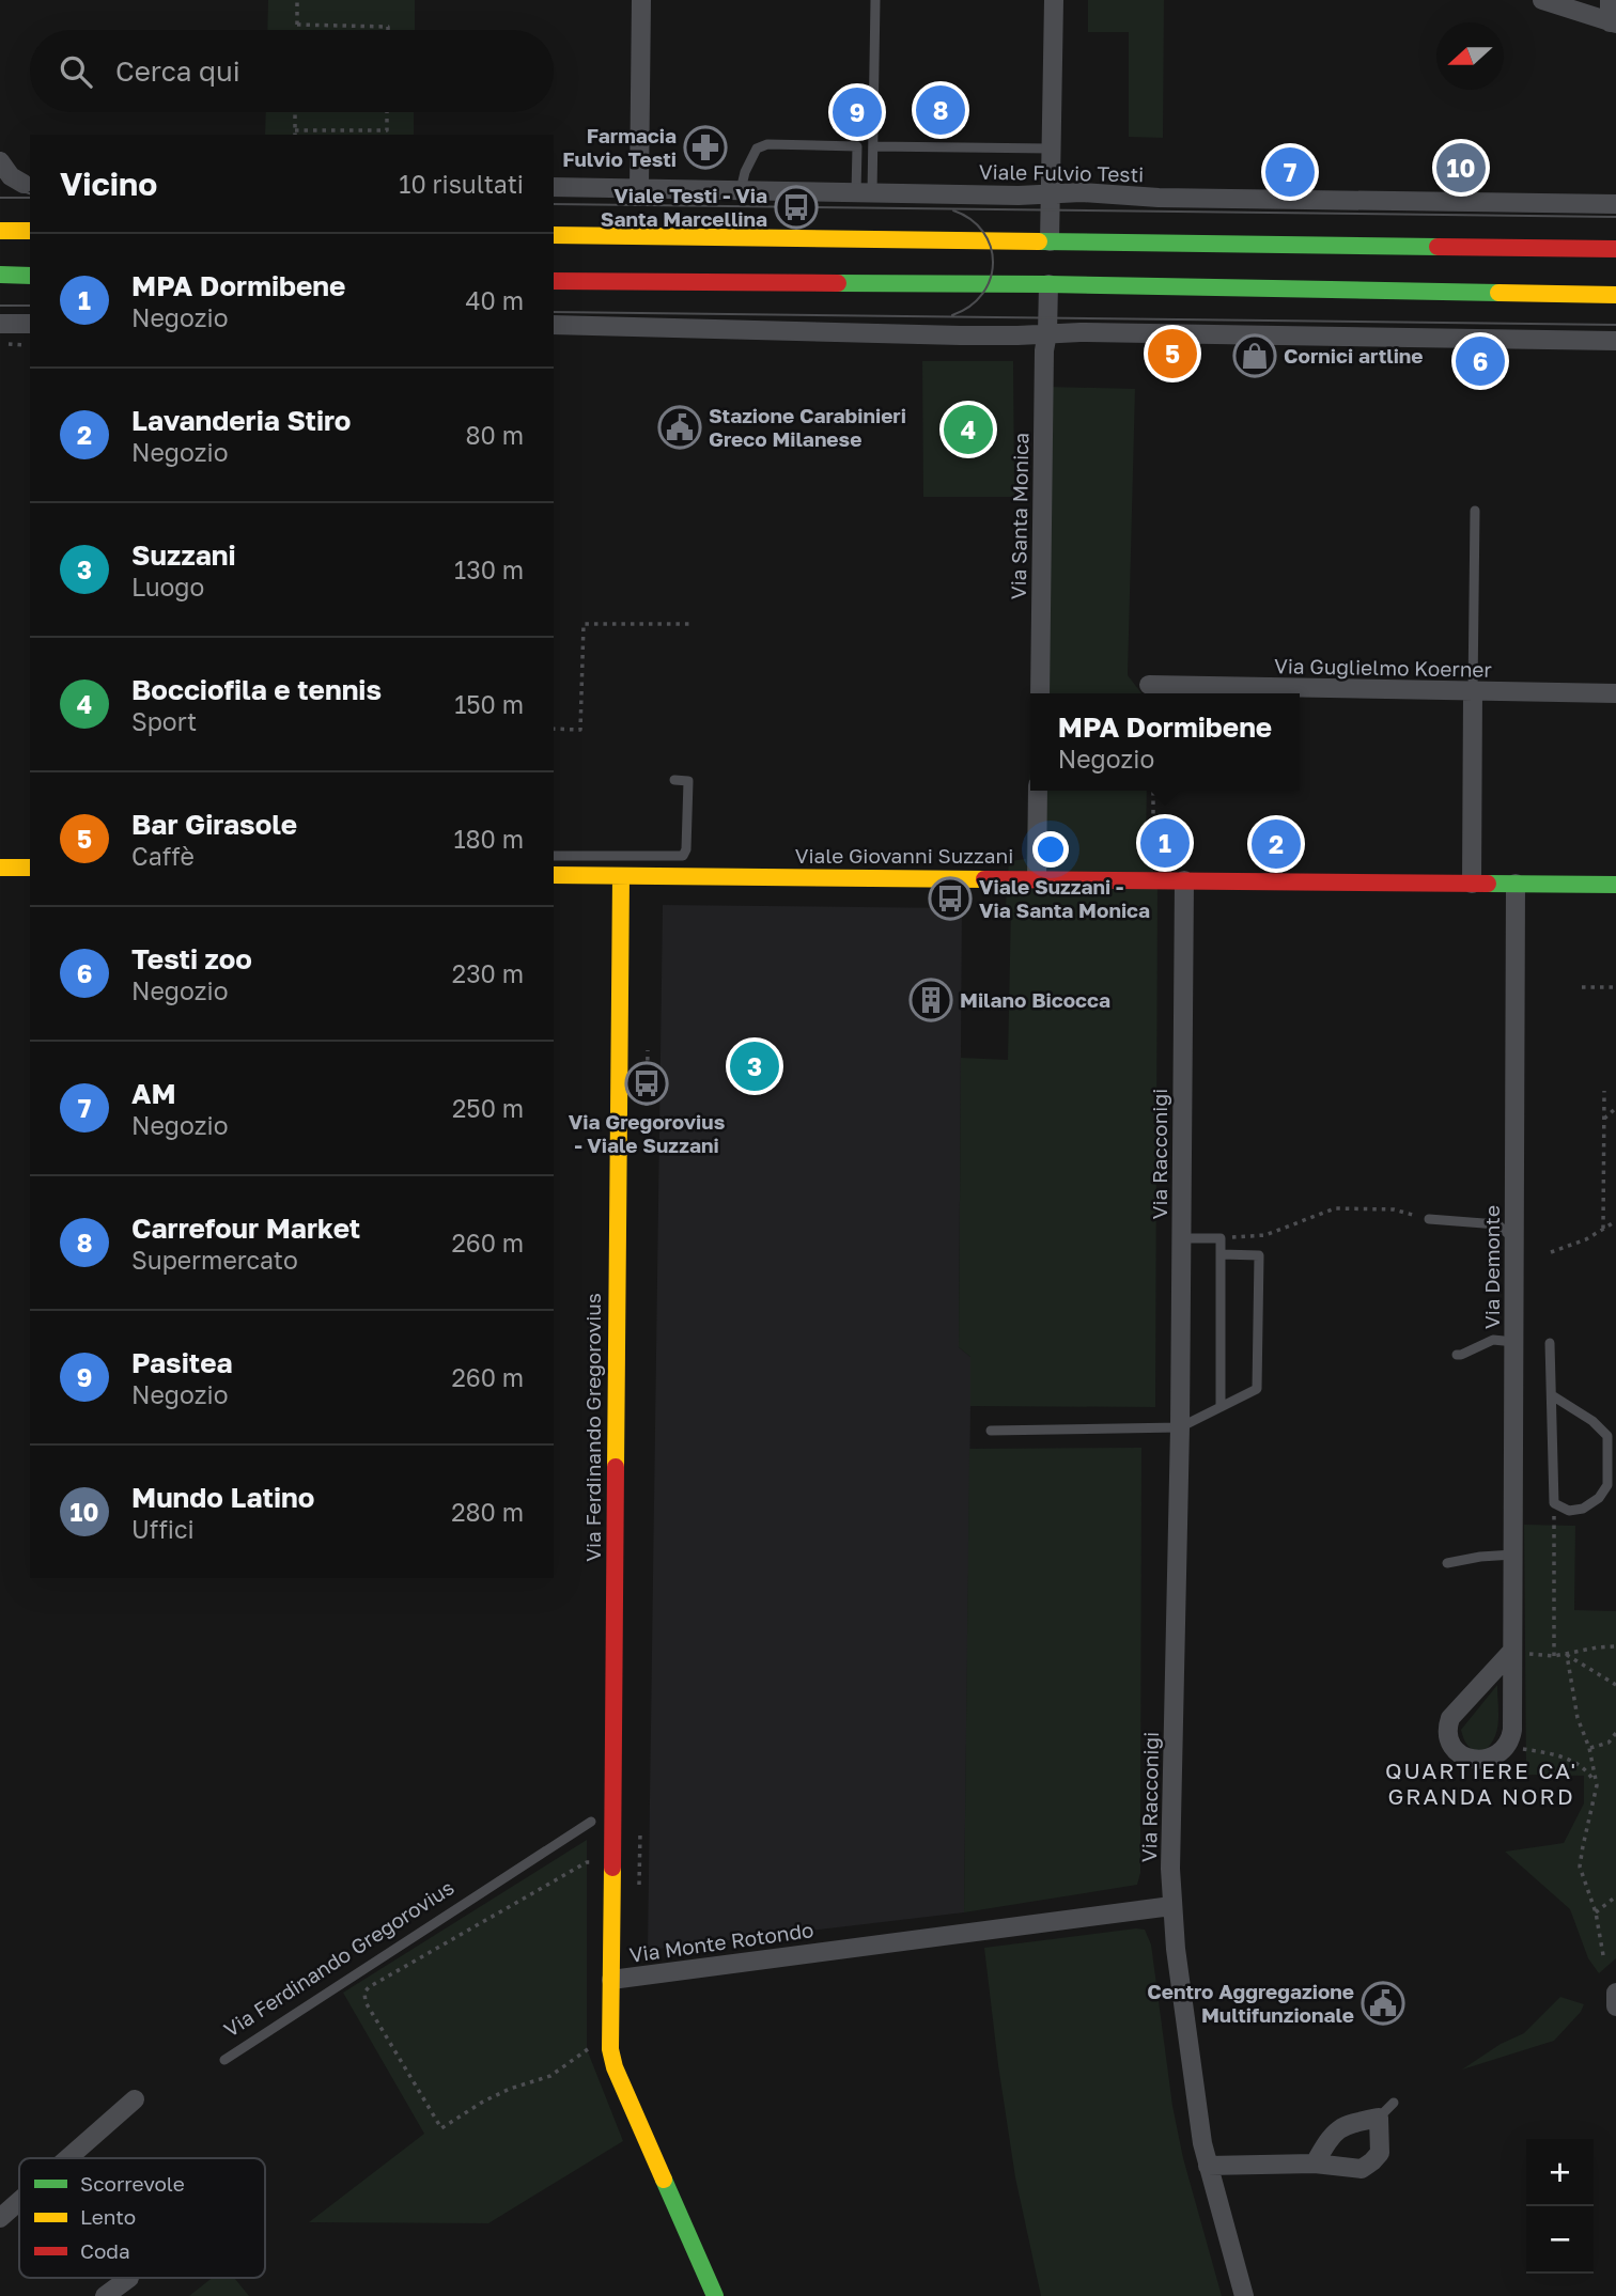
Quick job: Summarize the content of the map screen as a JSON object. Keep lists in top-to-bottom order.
{
  "streets": {
    "street": [
      "Viale Fulvio Testi",
      "Via Santa Monica",
      "Via Guglielmo Koerner",
      "Viale Giovanni Suzzani",
      "Via Racconigi",
      "Via Demonte",
      "Via Ferdinando Gregorovius",
      "Via Monte Rotondo"
    ]
  },
  "crossings": [
    ["Viale Giovanni Suzzani", "Via Racconigi"],
    ["Viale Giovanni Suzzani", "Via Demonte"],
    ["Viale Giovanni Suzzani", "Via Ferdinando Gregorovius"],
    ["Via Racconigi", "Via Monte Rotondo"],
    ["Via Ferdinando Gregorovius", "Via Monte Rotondo"]
  ],
  "districts": ["QUARTIERE CA' GRANDA NORD"],
  "places": {
    "pharmacy": ["Farmacia Fulvio Testi"],
    "bus stop": ["Viale Testi - Via Santa Marcellina", "Viale Suzzani - Via Santa Monica", "Via Gregorovius - Viale Suzzani"],
    "shop": ["Cornici artline"],
    "public building": ["Stazione Carabinieri Greco Milanese", "Centro Aggregazione Multifunzionale"],
    "building": ["Milano Bicocca"]
  },
  "legend": ["Scorrevole", "Lento", "Coda"],
  "north": "left",
  "page": {
    "search": "Cerca qui",
    "pins": [
      "8",
      "9",
      "10",
      "7",
      "5",
      "6",
      "4",
      "1",
      "2",
      "3"
    ],
    "heading": ["Vicino", "10 risultati"],
    "list": [
      {
        "mark": "1",
        "name": "MPA Dormibene",
        "note": "Negozio",
        "value": "40 m"
      },
      {
        "mark": "2",
        "name": "Lavanderia Stiro",
        "note": "Negozio",
        "value": "80 m"
      },
      {
        "mark": "3",
        "name": "Suzzani",
        "note": "Luogo",
        "value": "130 m"
      },
      {
        "mark": "4",
        "name": "Bocciofila e tennis",
        "note": "Sport",
        "value": "150 m"
      },
      {
        "mark": "5",
        "name": "Bar Girasole",
        "note": "Caffè",
        "value": "180 m"
      },
      {
        "mark": "6",
        "name": "Testi zoo",
        "note": "Negozio",
        "value": "230 m"
      },
      {
        "mark": "7",
        "name": "AM",
        "note": "Negozio",
        "value": "250 m"
      },
      {
        "mark": "8",
        "name": "Carrefour Market",
        "note": "Supermercato",
        "value": "260 m"
      },
      {
        "mark": "9",
        "name": "Pasitea",
        "note": "Negozio",
        "value": "260 m"
      },
      {
        "mark": "10",
        "name": "Mundo Latino",
        "note": "Uffici",
        "value": "280 m"
      }
    ],
    "popup": ["MPA Dormibene", "Negozio"],
    "map_buttons": ["+", "−"]
  }
}
